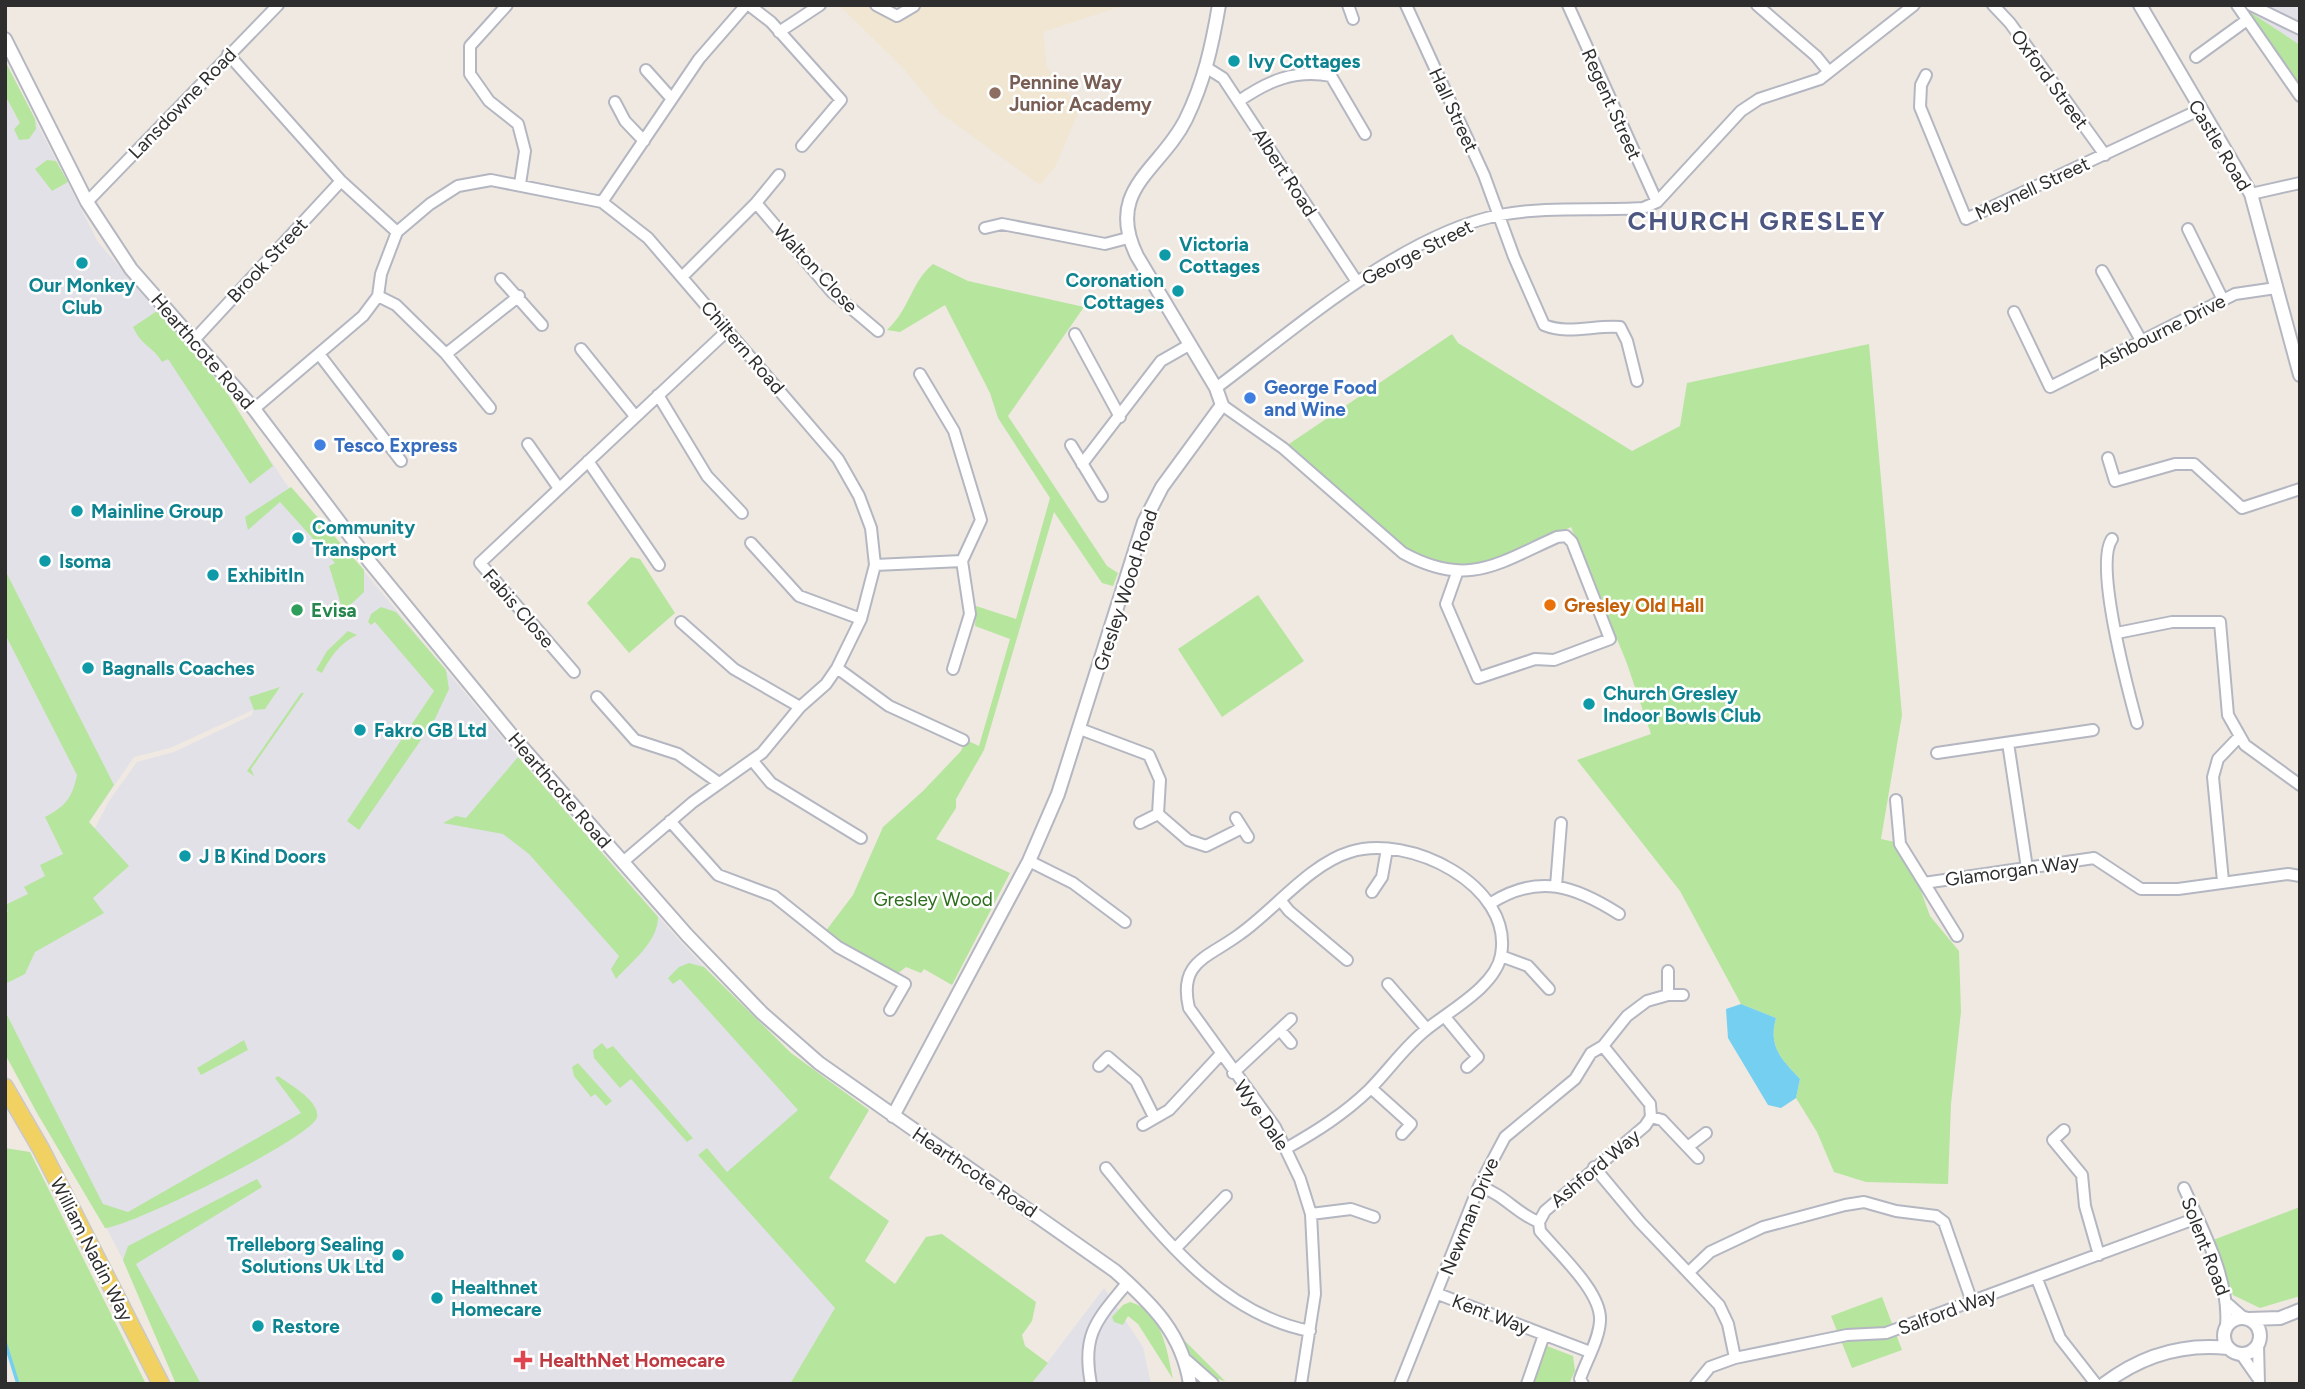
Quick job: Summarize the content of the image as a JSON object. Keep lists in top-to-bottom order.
{
  "streets": {
    "main road": ["William Nadin Way"],
    "street": [
      "Oxford Street",
      "Lansdowne Road",
      "Regent Street",
      "Hall Street",
      "Castle Road",
      "Albert Road",
      "Meynell Street",
      "George Street",
      "Brook Street",
      "Walton Close",
      "Ashbourne Drive",
      "Chiltern Road",
      "Hearthcote Road",
      "Gresley Wood Road",
      "Fabis Close",
      "Glamorgan Way",
      "Wye Dale",
      "Ashford Way",
      "Newman Drive",
      "Solent Road",
      "Salford Way",
      "Kent Way"
    ]
  },
  "crossings": [
    ["Oxford Street", "Meynell Street"],
    ["Lansdowne Road", "Hearthcote Road"],
    ["Regent Street", "George Street"],
    ["Hall Street", "George Street"],
    ["Castle Road", "Meynell Street"],
    ["Castle Road", "Ashbourne Drive"],
    ["Albert Road", "George Street"],
    ["Brook Street", "Hearthcote Road"],
    ["Chiltern Road", "Hearthcote Road"],
    ["Chiltern Road", "Fabis Close"],
    ["Hearthcote Road", "Gresley Wood Road"],
    ["Ashford Way", "Newman Drive"],
    ["Newman Drive", "Kent Way"],
    ["Solent Road", "Salford Way"]
  ],
  "districts": ["CHURCH GRESLEY"],
  "parks": ["Gresley Wood"],
  "places": {
    "other": [
      "Ivy Cottages",
      "Pennine Way Junior Academy",
      "Victoria Cottages",
      "Our Monkey Club",
      "Coronation Cottages",
      "George Food and Wine",
      "Tesco Express",
      "Mainline Group",
      "Community Transport",
      "Isoma",
      "ExhibitIn",
      "Gresley Old Hall",
      "Evisa",
      "Bagnalls Coaches",
      "Church Gresley Indoor Bowls Club",
      "Fakro GB Ltd",
      "J B Kind Doors",
      "Trelleborg Sealing Solutions Uk Ltd",
      "Healthnet Homecare",
      "Restore"
    ],
    "health": ["HealthNet Homecare"]
  }
}
